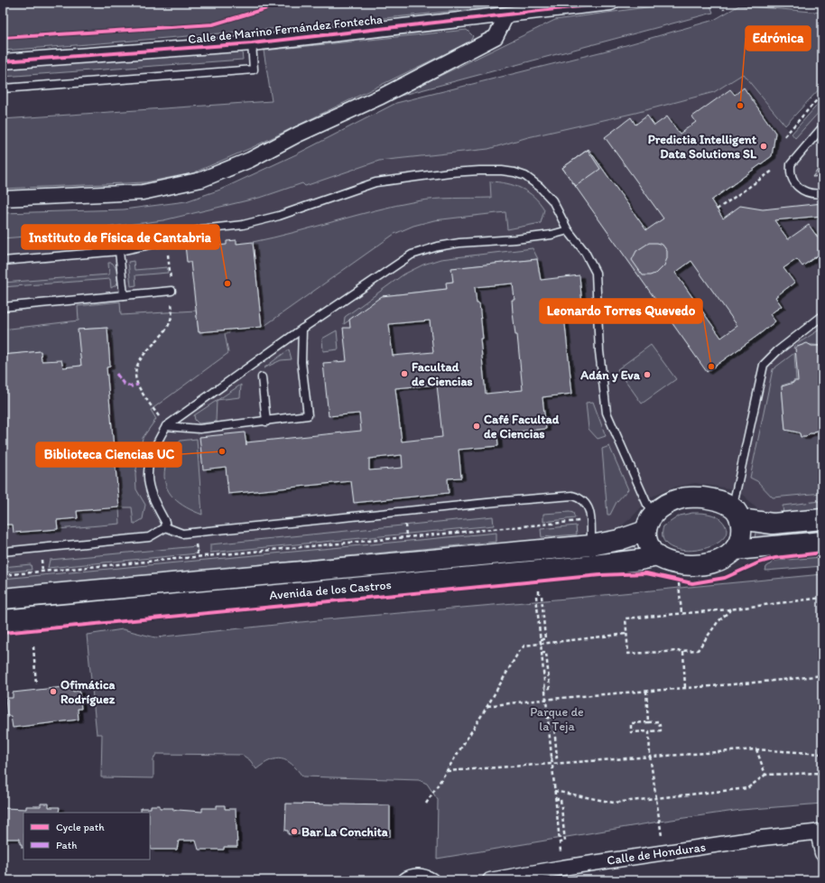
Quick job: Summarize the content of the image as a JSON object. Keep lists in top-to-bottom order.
{
  "streets": {
    "main road": ["Avenida de los Castros"],
    "street": ["Calle de Marino Fernández Fontecha", "Calle de Honduras"]
  },
  "parks": ["Parque de la Teja"],
  "places": [
    "Edrónica",
    "Predictia Intelligent Data Solutions SL",
    "Instituto de Física de Cantabria",
    "Leonardo Torres Quevedo",
    "Facultad de Ciencias",
    "Adán y Eva",
    "Café Facultad de Ciencias",
    "Biblioteca Ciencias UC",
    "Ofimática Rodríguez",
    "Bar La Conchita"
  ],
  "legend": ["Cycle path", "Path"]
}
